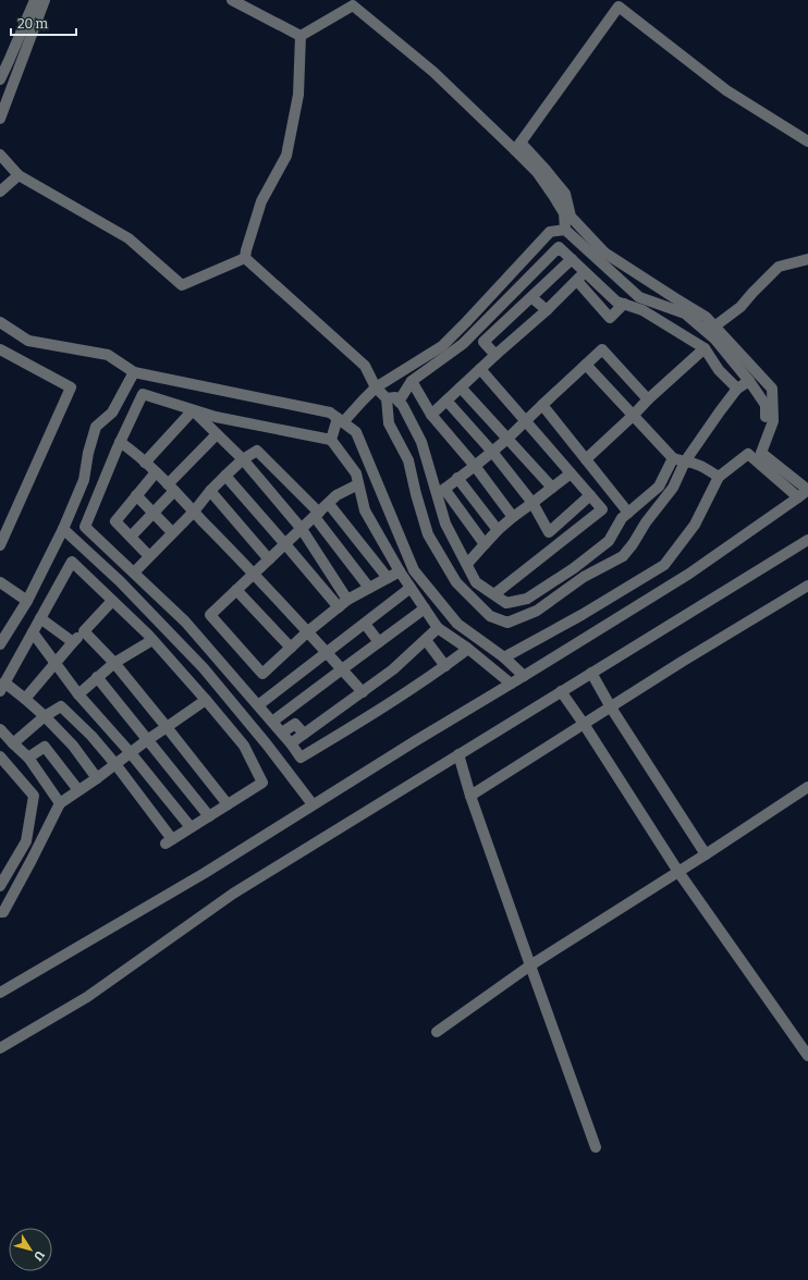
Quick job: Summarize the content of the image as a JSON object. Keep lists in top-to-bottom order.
{
  "scale_bar": "20 m",
  "north": "bottom right"
}
